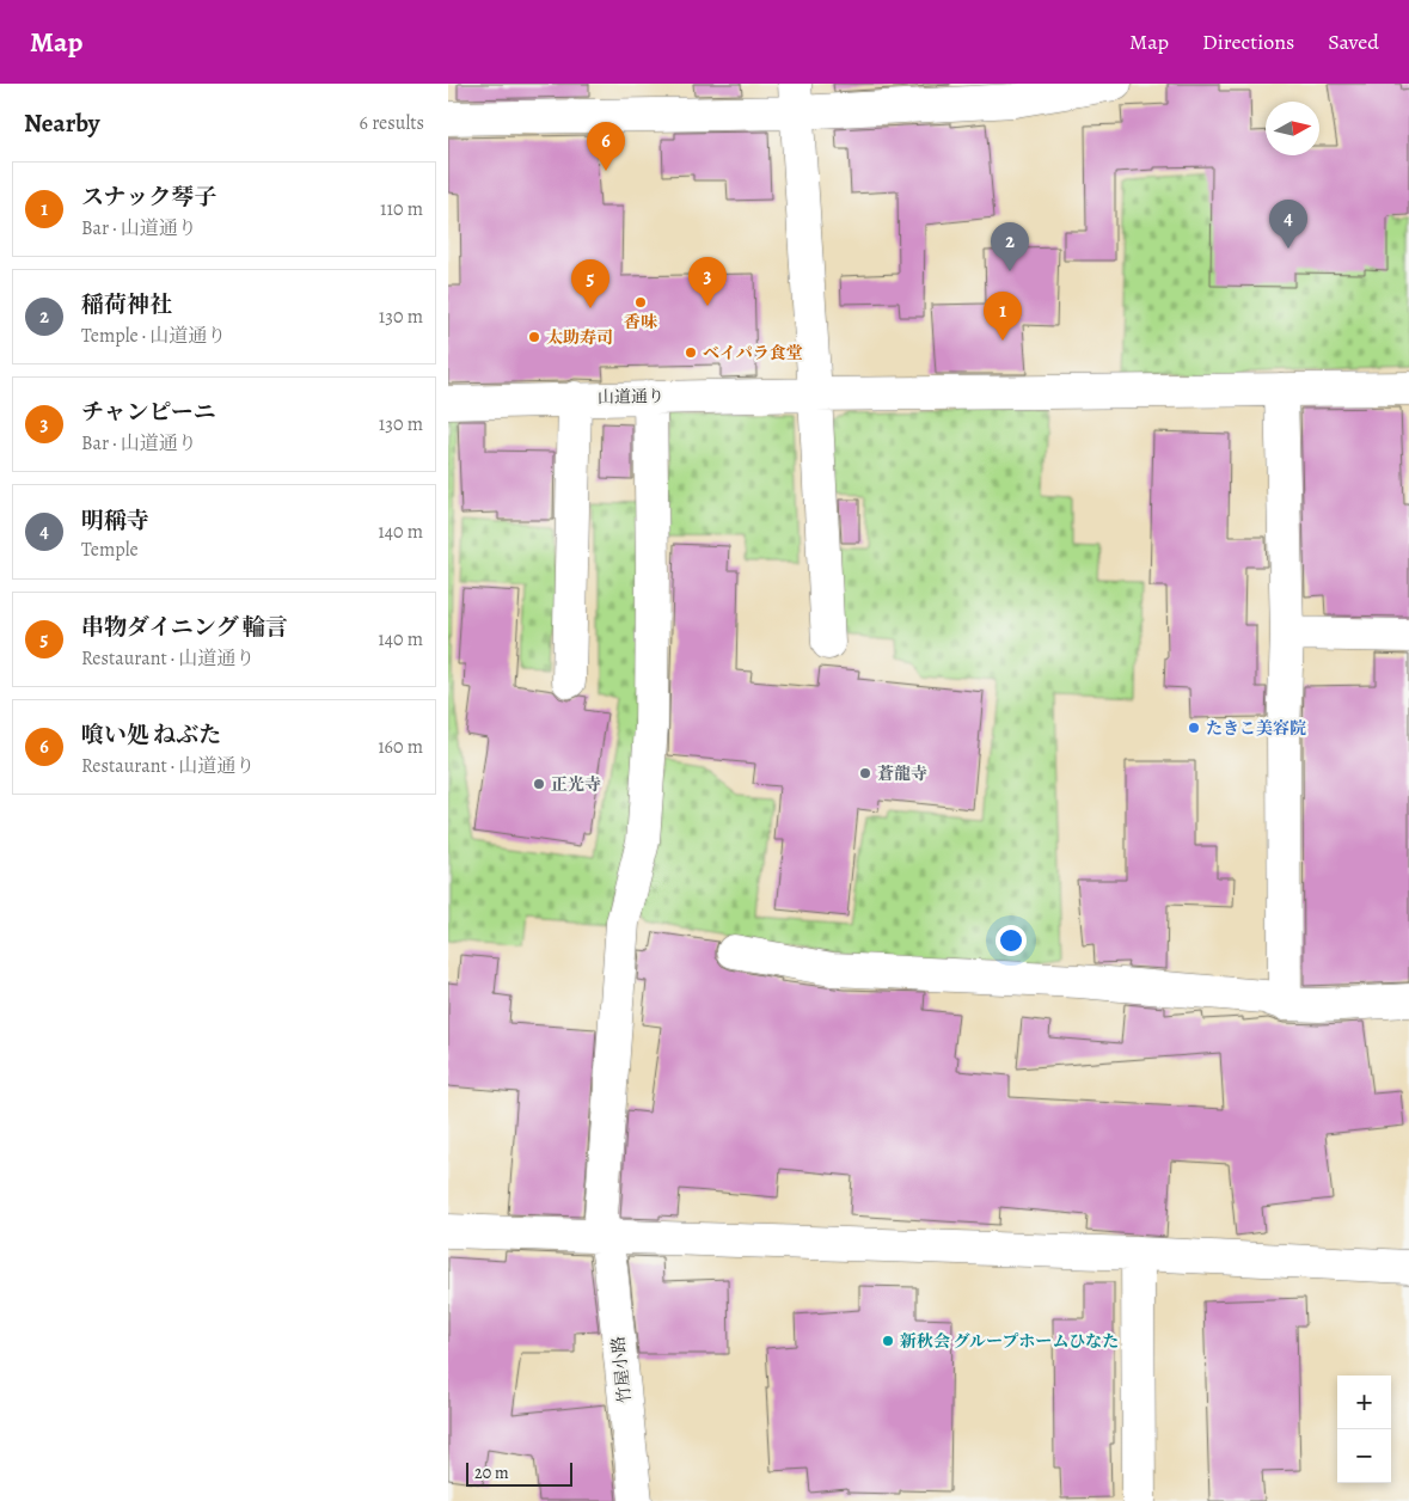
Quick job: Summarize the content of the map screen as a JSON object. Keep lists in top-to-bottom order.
{
  "streets": {
    "street": ["山道通り", "竹屋小路"]
  },
  "crossings": [
    ["山道通り", "竹屋小路"]
  ],
  "places": [
    "香味",
    "太助寿司",
    "ベイパラ食堂",
    "たきこ美容院",
    "蒼龍寺",
    "正光寺",
    "新秋会 グループホームひなた"
  ],
  "scale_bar": "20 m",
  "north": "right",
  "page": {
    "header": "Map",
    "nav": ["Map", "Directions", "Saved"],
    "heading": ["Nearby", "6 results"],
    "pins": [
      "6",
      "4",
      "2",
      "3",
      "5",
      "1"
    ],
    "list": [
      {
        "mark": "1",
        "name": "スナック琴子",
        "note": "Bar · 山道通り",
        "value": "110 m"
      },
      {
        "mark": "2",
        "name": "稲荷神社",
        "note": "Temple · 山道通り",
        "value": "130 m"
      },
      {
        "mark": "3",
        "name": "チャンピーニ",
        "note": "Bar · 山道通り",
        "value": "130 m"
      },
      {
        "mark": "4",
        "name": "明稱寺",
        "note": "Temple",
        "value": "140 m"
      },
      {
        "mark": "5",
        "name": "串物ダイニング 輪言",
        "note": "Restaurant · 山道通り",
        "value": "140 m"
      },
      {
        "mark": "6",
        "name": "喰い処 ねぶた",
        "note": "Restaurant · 山道通り",
        "value": "160 m"
      }
    ],
    "map_buttons": ["+", "−"],
    "scale": "20 m"
  }
}
